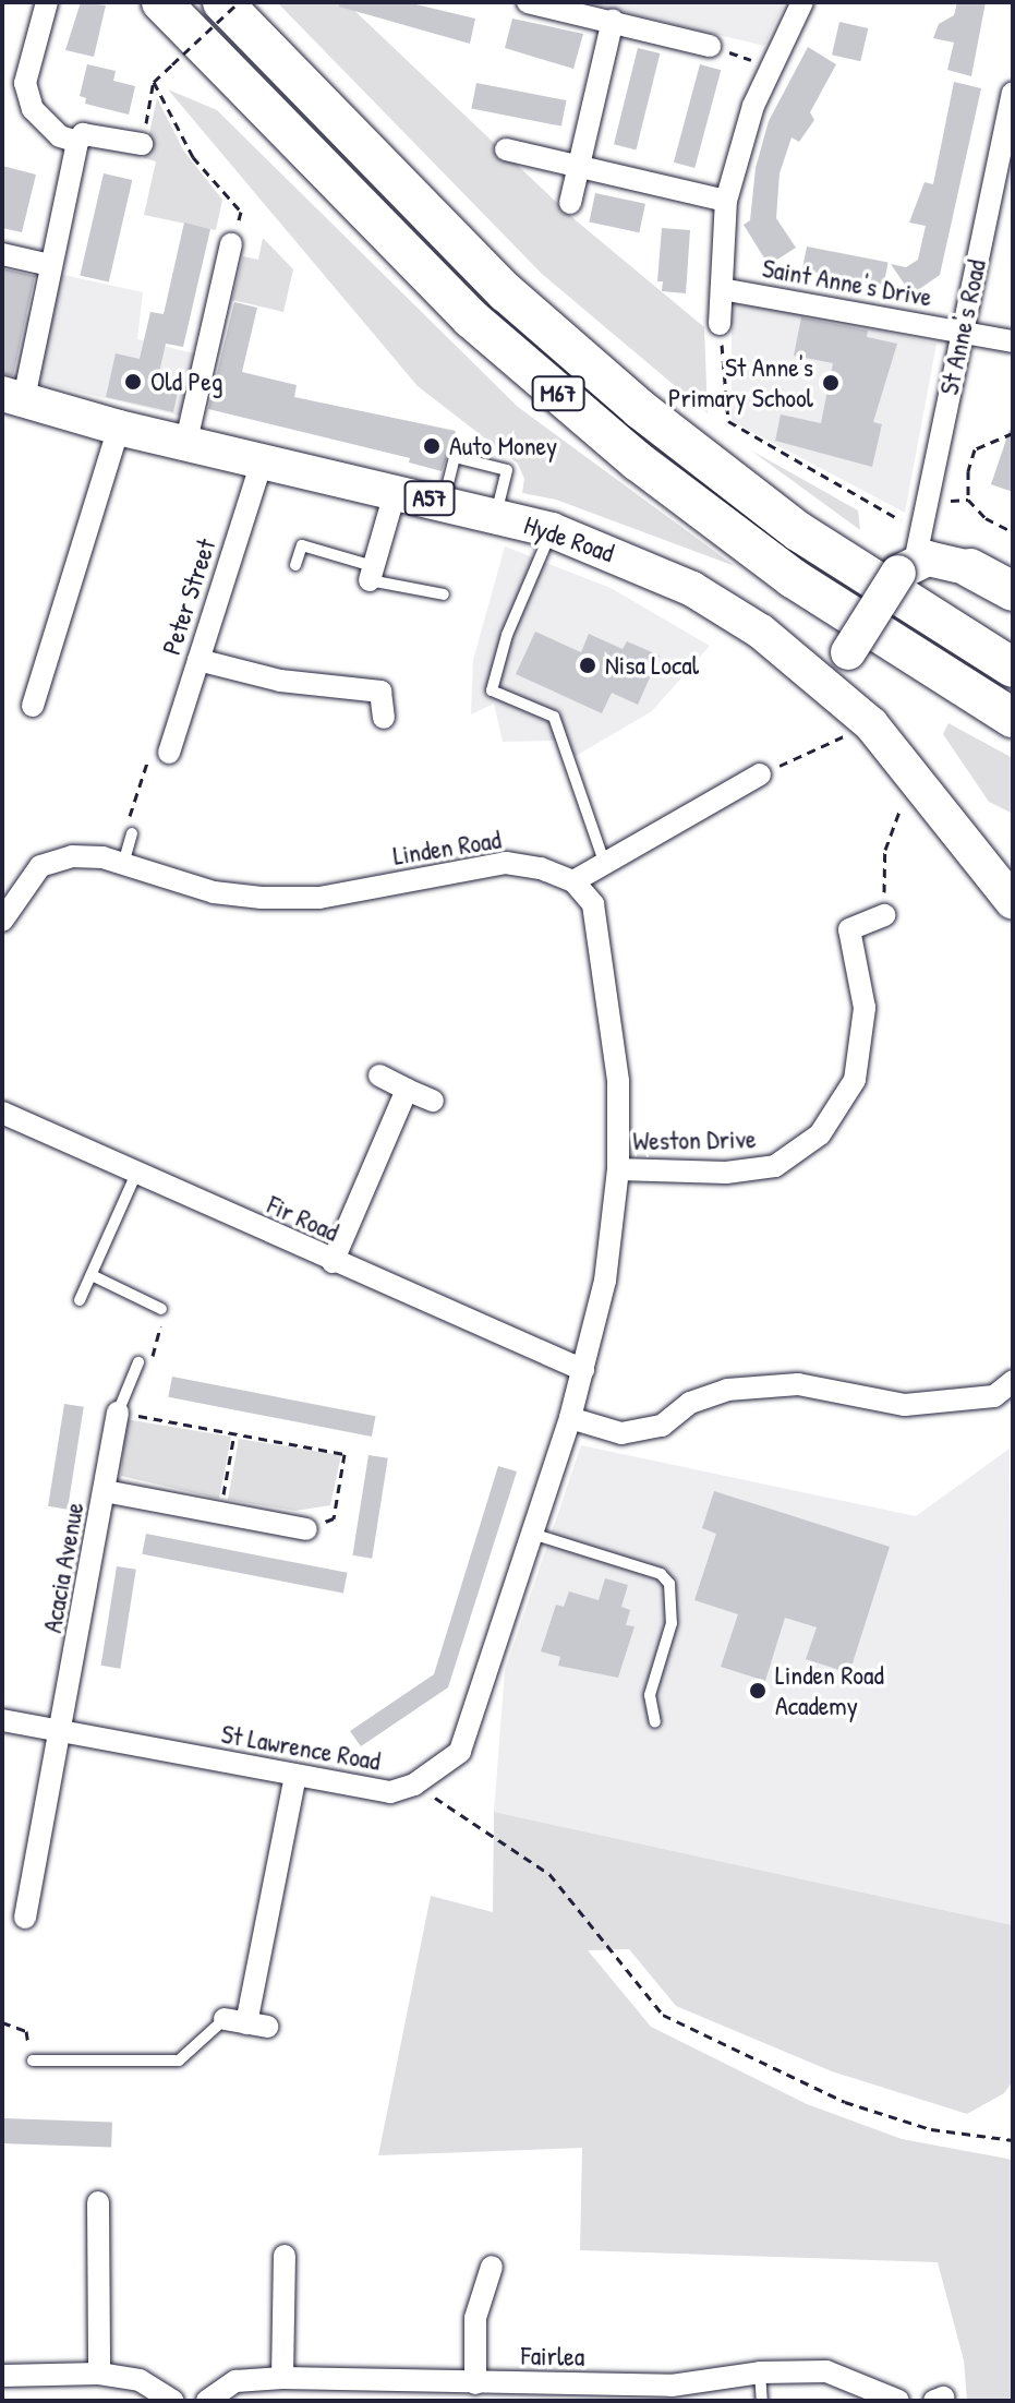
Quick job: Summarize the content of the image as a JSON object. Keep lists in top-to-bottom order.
{
  "streets": {
    "highway": ["M67"],
    "main road": ["St Anne's Road", "A57", "Hyde Road"],
    "street": [
      "Saint Anne's Drive",
      "Peter Street",
      "Linden Road",
      "Weston Drive",
      "Fir Road",
      "Acacia Avenue",
      "St Lawrence Road",
      "Fairlea"
    ]
  },
  "crossings": [
    ["Saint Anne's Drive", "St Anne's Road"],
    ["St Anne's Road", "Hyde Road"],
    ["Hyde Road", "Peter Street"],
    ["Acacia Avenue", "St Lawrence Road"]
  ],
  "places": [
    "Old Peg",
    "St Anne's Primary School",
    "Auto Money",
    "Nisa Local",
    "Linden Road Academy"
  ]
}
